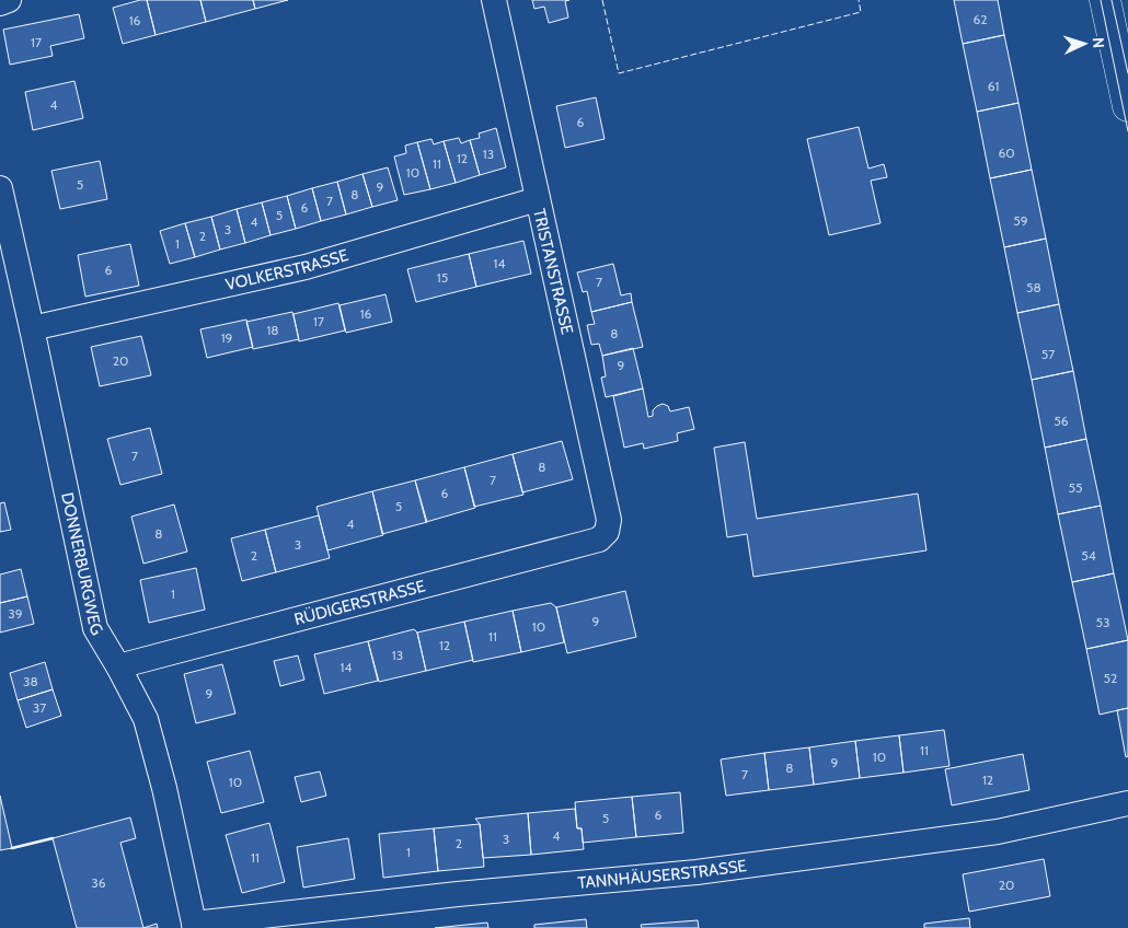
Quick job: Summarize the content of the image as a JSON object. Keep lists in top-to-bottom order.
{
  "streets": {
    "street": [
      "VOLKERSTRASSE",
      "TRISTANSTRASSE",
      "DONNERBURGWEG",
      "RÜDIGERSTRASSE",
      "TANNHÄUSERSTRASSE"
    ]
  },
  "crossings": [
    ["VOLKERSTRASSE", "TRISTANSTRASSE"],
    ["VOLKERSTRASSE", "DONNERBURGWEG"],
    ["TRISTANSTRASSE", "RÜDIGERSTRASSE"],
    ["DONNERBURGWEG", "RÜDIGERSTRASSE"],
    ["DONNERBURGWEG", "TANNHÄUSERSTRASSE"]
  ],
  "house_numbers": [
    "62",
    "16",
    "17",
    "61",
    "4",
    "6",
    "60",
    "13",
    "12",
    "11",
    "10",
    "5",
    "9",
    "8",
    "7",
    "6",
    "5",
    "59",
    "4",
    "3",
    "2",
    "1",
    "14",
    "6",
    "15",
    "7",
    "58",
    "16",
    "17",
    "18",
    "8",
    "19",
    "57",
    "20",
    "9",
    "56",
    "7",
    "8",
    "7",
    "55",
    "6",
    "5",
    "4",
    "8",
    "3",
    "2",
    "54",
    "1",
    "39",
    "9",
    "53",
    "10",
    "11",
    "12",
    "13",
    "14",
    "52",
    "38",
    "9",
    "37",
    "11",
    "10",
    "9",
    "8",
    "7",
    "12",
    "10",
    "6",
    "5",
    "4",
    "3",
    "2",
    "1",
    "11",
    "36",
    "20"
  ],
  "north": "right"
}
